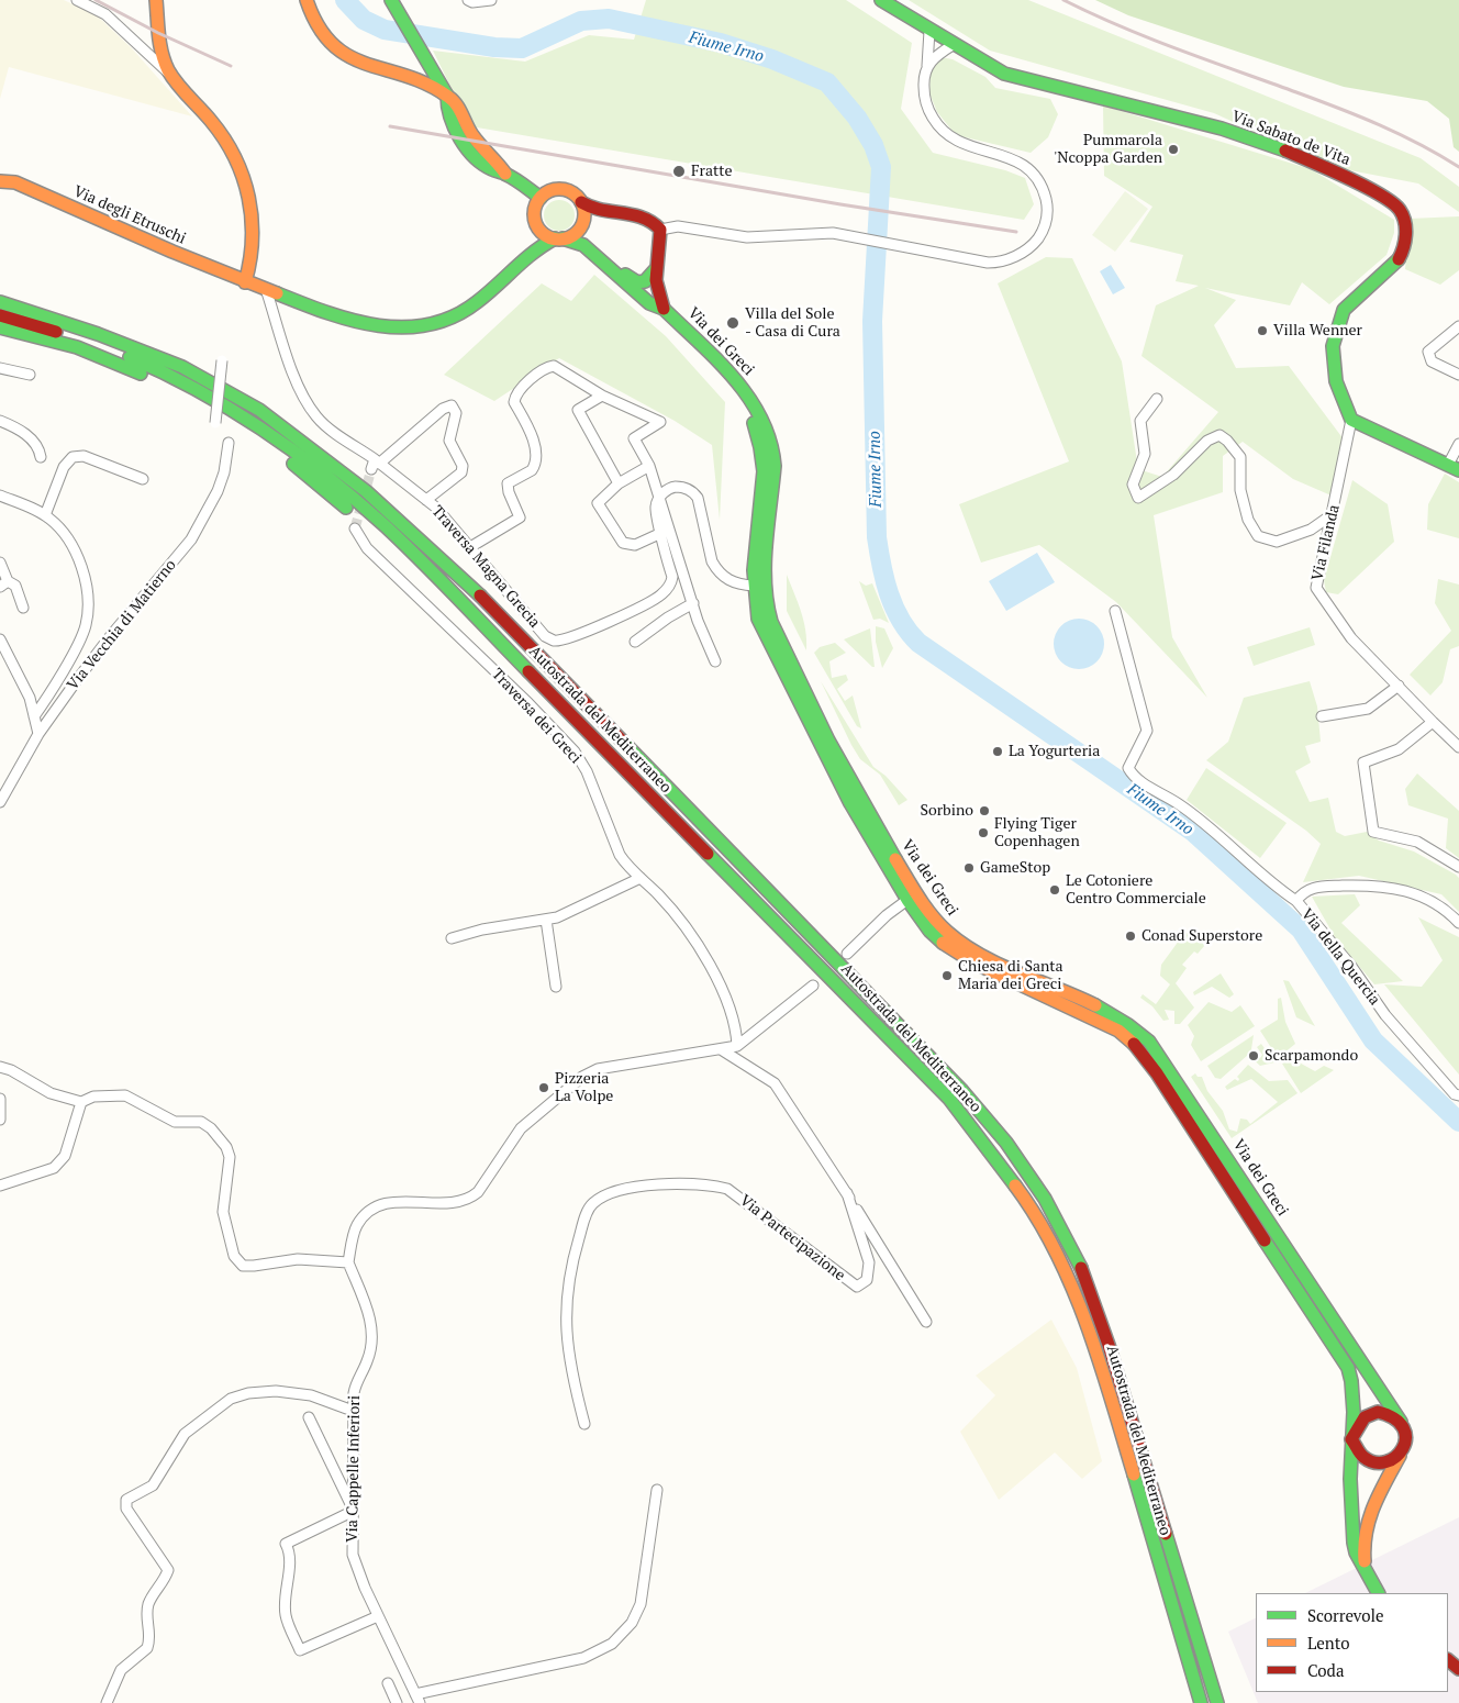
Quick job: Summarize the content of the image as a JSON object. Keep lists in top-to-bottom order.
{
  "streets": {
    "main road": [
      "Via Sabato de Vita",
      "Via degli Etruschi",
      "Via dei Greci",
      "Autostrada del Mediterraneo"
    ],
    "street": [
      "Via Filanda",
      "Traversa Magna Grecia",
      "Via Vecchia di Matierno",
      "Traversa dei Greci",
      "Via della Quercia",
      "Via Partecipazione",
      "Via Cappelle Inferiori"
    ]
  },
  "crossings": [
    ["Via Sabato de Vita", "Via Filanda"]
  ],
  "water": ["Fiume Irno"],
  "places": [
    "Pummarola 'Ncoppa Garden",
    "Fratte",
    "Villa del Sole - Casa di Cura",
    "Villa Wenner",
    "La Yogurteria",
    "Sorbino",
    "Flying Tiger Copenhagen",
    "GameStop",
    "Le Cotoniere Centro Commerciale",
    "Conad Superstore",
    "Chiesa di Santa Maria dei Greci",
    "Scarpamondo",
    "Pizzeria La Volpe"
  ],
  "legend": ["Scorrevole", "Lento", "Coda"]
}
